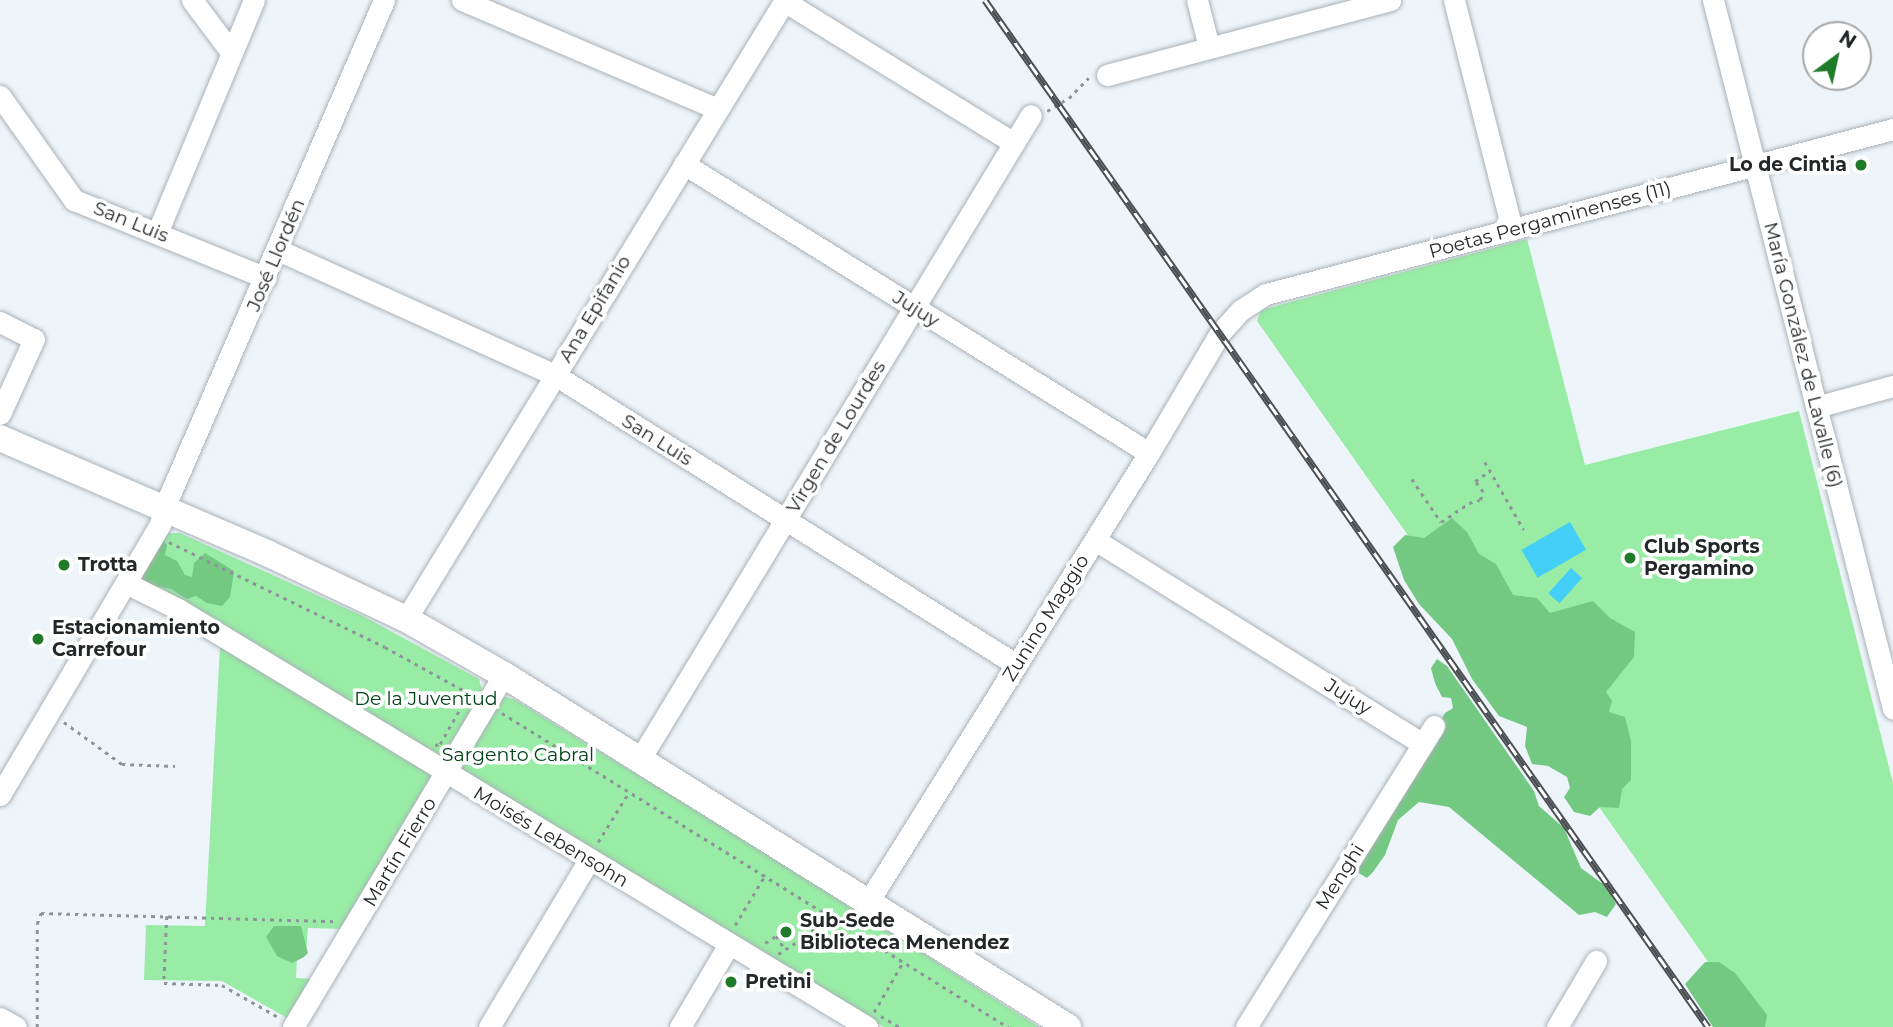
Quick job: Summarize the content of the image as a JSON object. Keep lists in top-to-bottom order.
{
  "streets": {
    "street": [
      "Poetas Pergaminenses (11)",
      "San Luis",
      "José Llordén",
      "Ana Epifanio",
      "Jujuy",
      "María González de Lavalle (6)",
      "Virgen de Lourdes",
      "Zunino Maggio",
      "Moisés Lebensohn",
      "Martín Fierro",
      "Menghi"
    ]
  },
  "crossings": [
    ["Poetas Pergaminenses (11)", "María González de Lavalle (6)"],
    ["Poetas Pergaminenses (11)", "Zunino Maggio"],
    ["San Luis", "José Llordén"],
    ["San Luis", "Ana Epifanio"],
    ["San Luis", "Virgen de Lourdes"],
    ["San Luis", "Zunino Maggio"],
    ["José Llordén", "Moisés Lebensohn"],
    ["Ana Epifanio", "Jujuy"],
    ["Jujuy", "Virgen de Lourdes"],
    ["Jujuy", "Zunino Maggio"],
    ["Jujuy", "Menghi"],
    ["Moisés Lebensohn", "Martín Fierro"]
  ],
  "parks": ["De la Juventud", "Sargento Cabral"],
  "places": [
    "Lo de Cintia",
    "Club Sports Pergamino",
    "Trotta",
    "Estacionamiento Carrefour",
    "Sub-Sede Biblioteca Menendez",
    "Pretini"
  ],
  "north": "top right"
}
